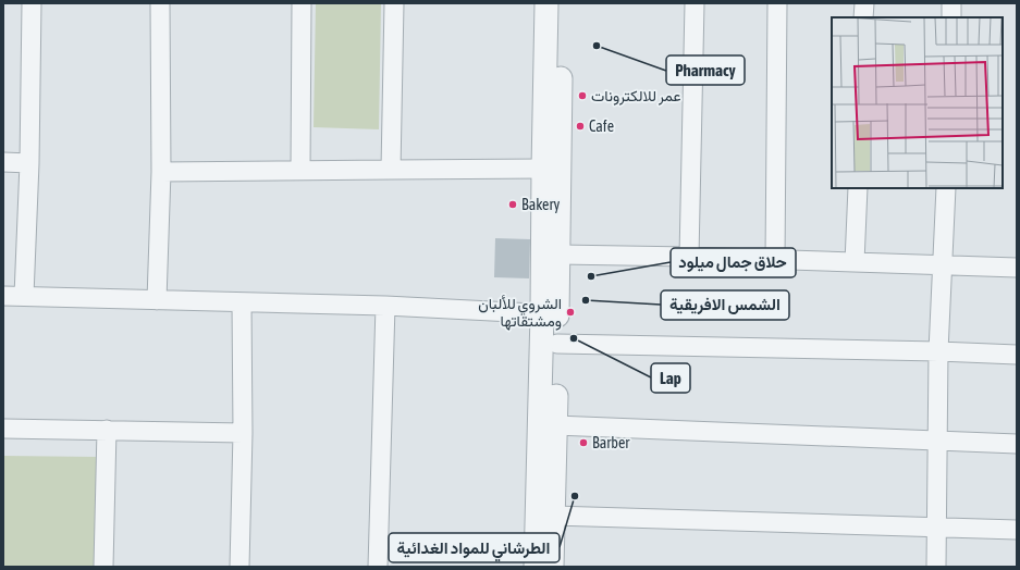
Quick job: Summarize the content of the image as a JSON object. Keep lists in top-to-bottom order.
{
  "places": [
    "Pharmacy",
    "عمر للالكترونات",
    "Cafe",
    "Bakery",
    "حلاق جمال ميلود",
    "الشمس الافريقية",
    "الشروي للألبان ومشتقاتها",
    "Lap",
    "Barber",
    "الطرشاني للمواد الغدائية"
  ]
}
